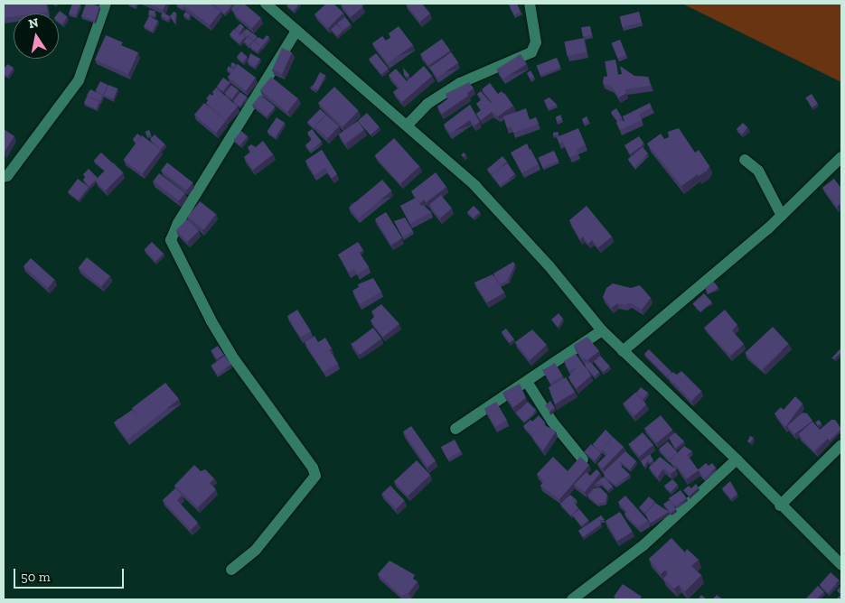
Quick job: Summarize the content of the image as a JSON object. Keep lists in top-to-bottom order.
{
  "scale_bar": "50 m",
  "north": "top"
}
